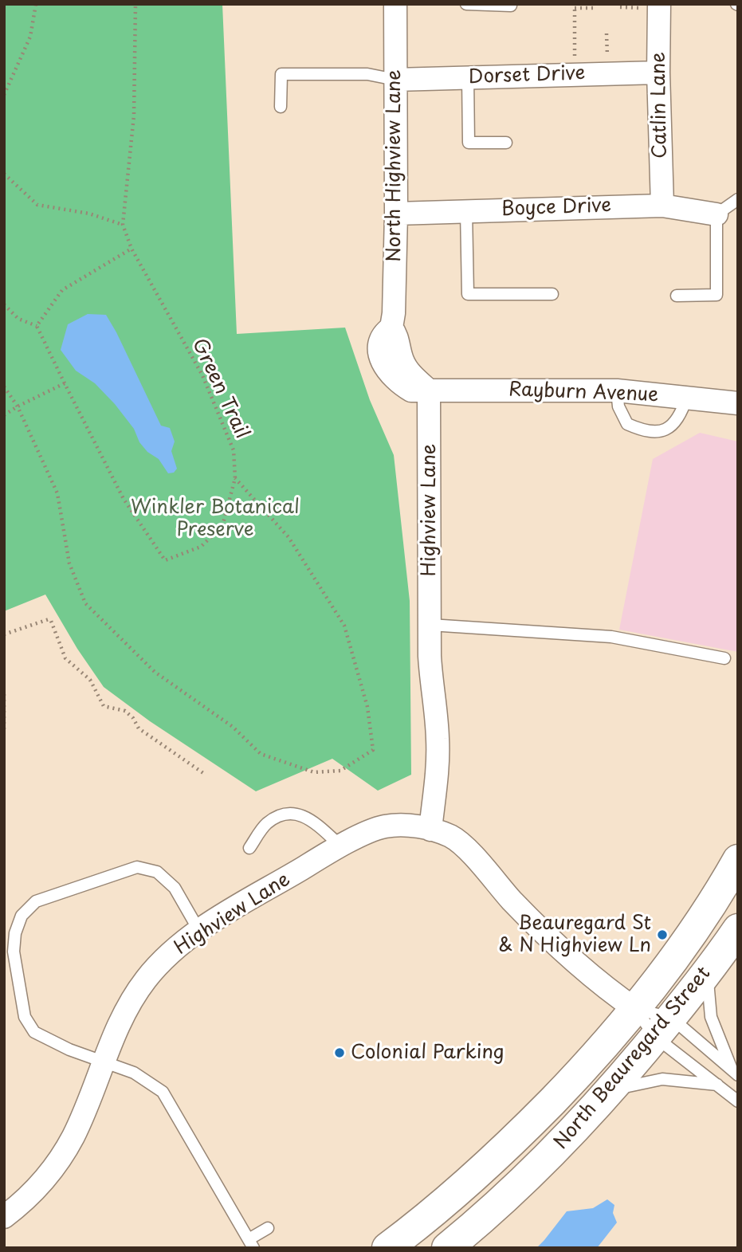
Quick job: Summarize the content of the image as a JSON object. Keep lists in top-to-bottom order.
{
  "streets": {
    "main road": ["North Beauregard Street"],
    "street": [
      "Dorset Drive",
      "Catlin Lane",
      "North Highview Lane",
      "Boyce Drive",
      "Rayburn Avenue",
      "Highview Lane"
    ],
    "path": ["Green Trail"]
  },
  "crossings": [
    ["Dorset Drive", "Catlin Lane"],
    ["Dorset Drive", "North Highview Lane"],
    ["Catlin Lane", "Boyce Drive"],
    ["North Highview Lane", "Boyce Drive"],
    ["North Highview Lane", "Rayburn Avenue"],
    ["North Highview Lane", "Highview Lane"],
    ["Rayburn Avenue", "Highview Lane"],
    ["Highview Lane", "North Beauregard Street"]
  ],
  "parks": ["Winkler Botanical Preserve"],
  "places": ["Beauregard St & N Highview Ln", "Colonial Parking"]
}
